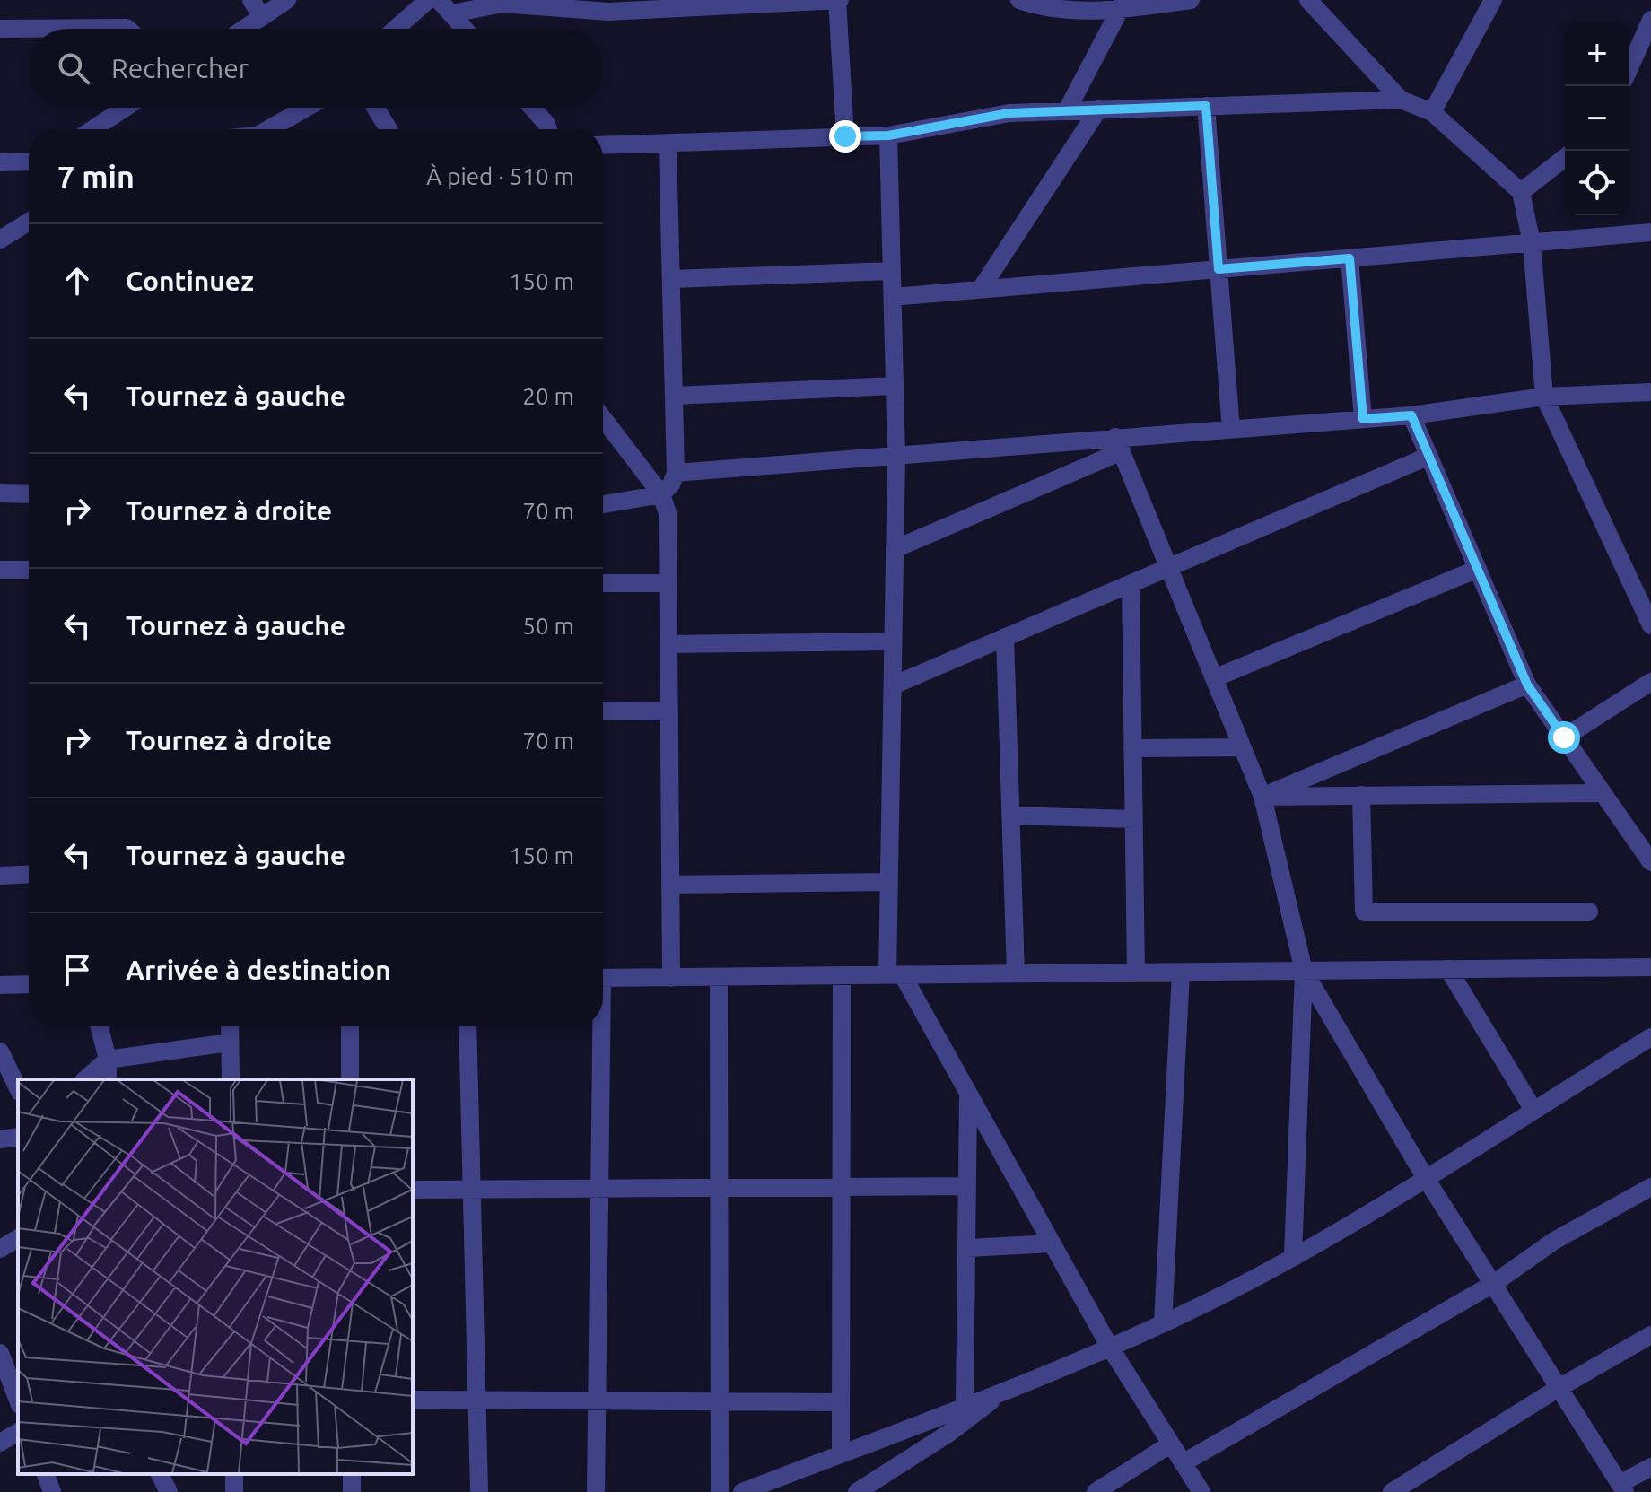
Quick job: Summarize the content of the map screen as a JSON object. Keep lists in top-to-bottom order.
{
  "page": {
    "map_buttons": ["+", "−"],
    "search": "Rechercher",
    "heading": ["7 min", "À pied · 510 m"],
    "list": [
      ["Continuez", "150 m"],
      ["Tournez à gauche", "20 m"],
      ["Tournez à droite", "70 m"],
      ["Tournez à gauche", "50 m"],
      ["Tournez à droite", "70 m"],
      ["Tournez à gauche", "150 m"],
      "Arrivée à destination"
    ]
  }
}
